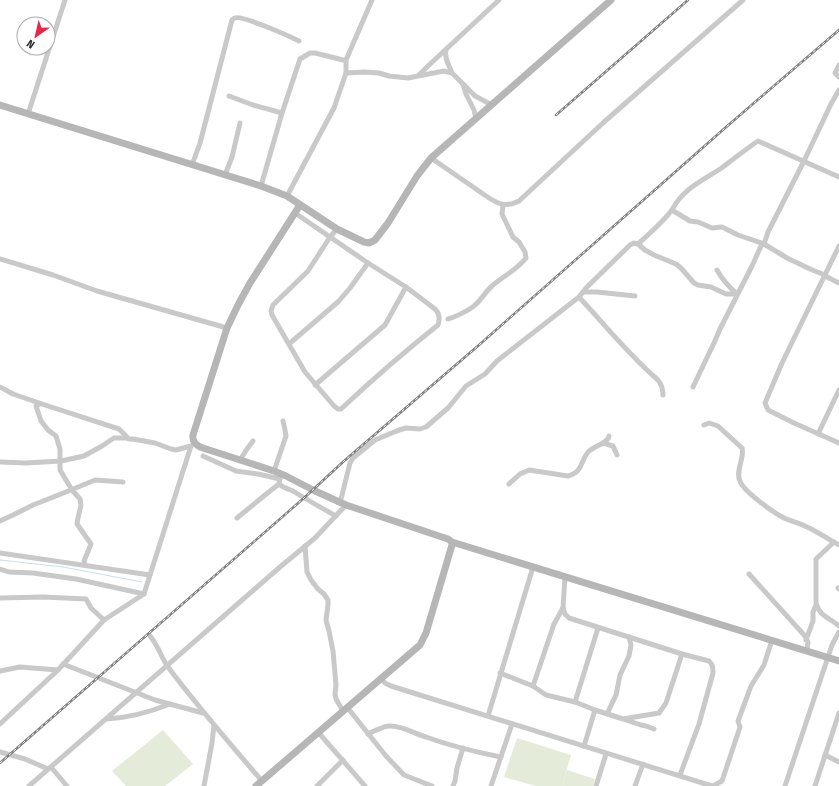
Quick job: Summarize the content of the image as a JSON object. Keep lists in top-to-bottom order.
{
  "north": "bottom left"
}
